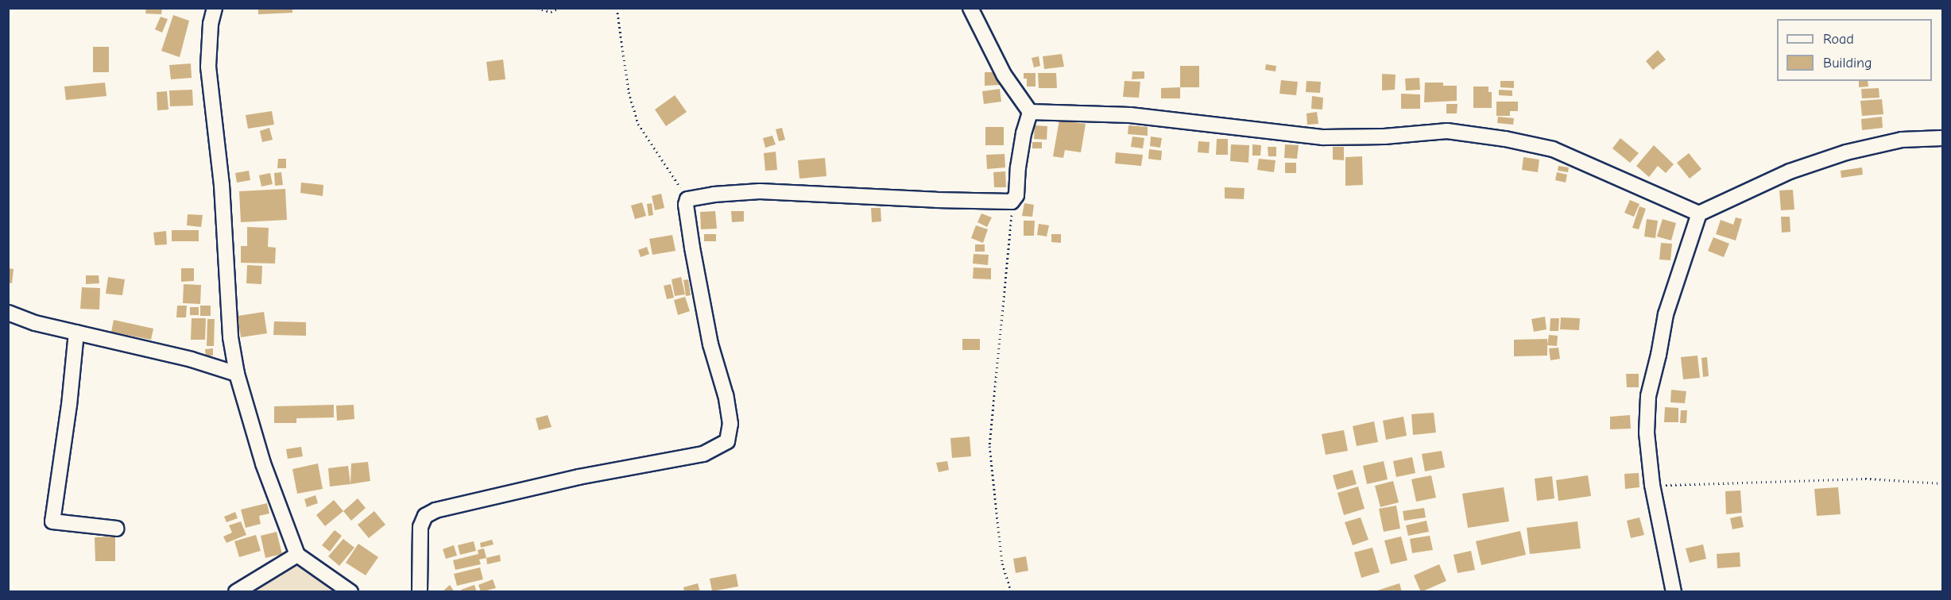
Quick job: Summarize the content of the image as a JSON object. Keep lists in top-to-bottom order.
{
  "legend": ["Road", "Building"]
}
